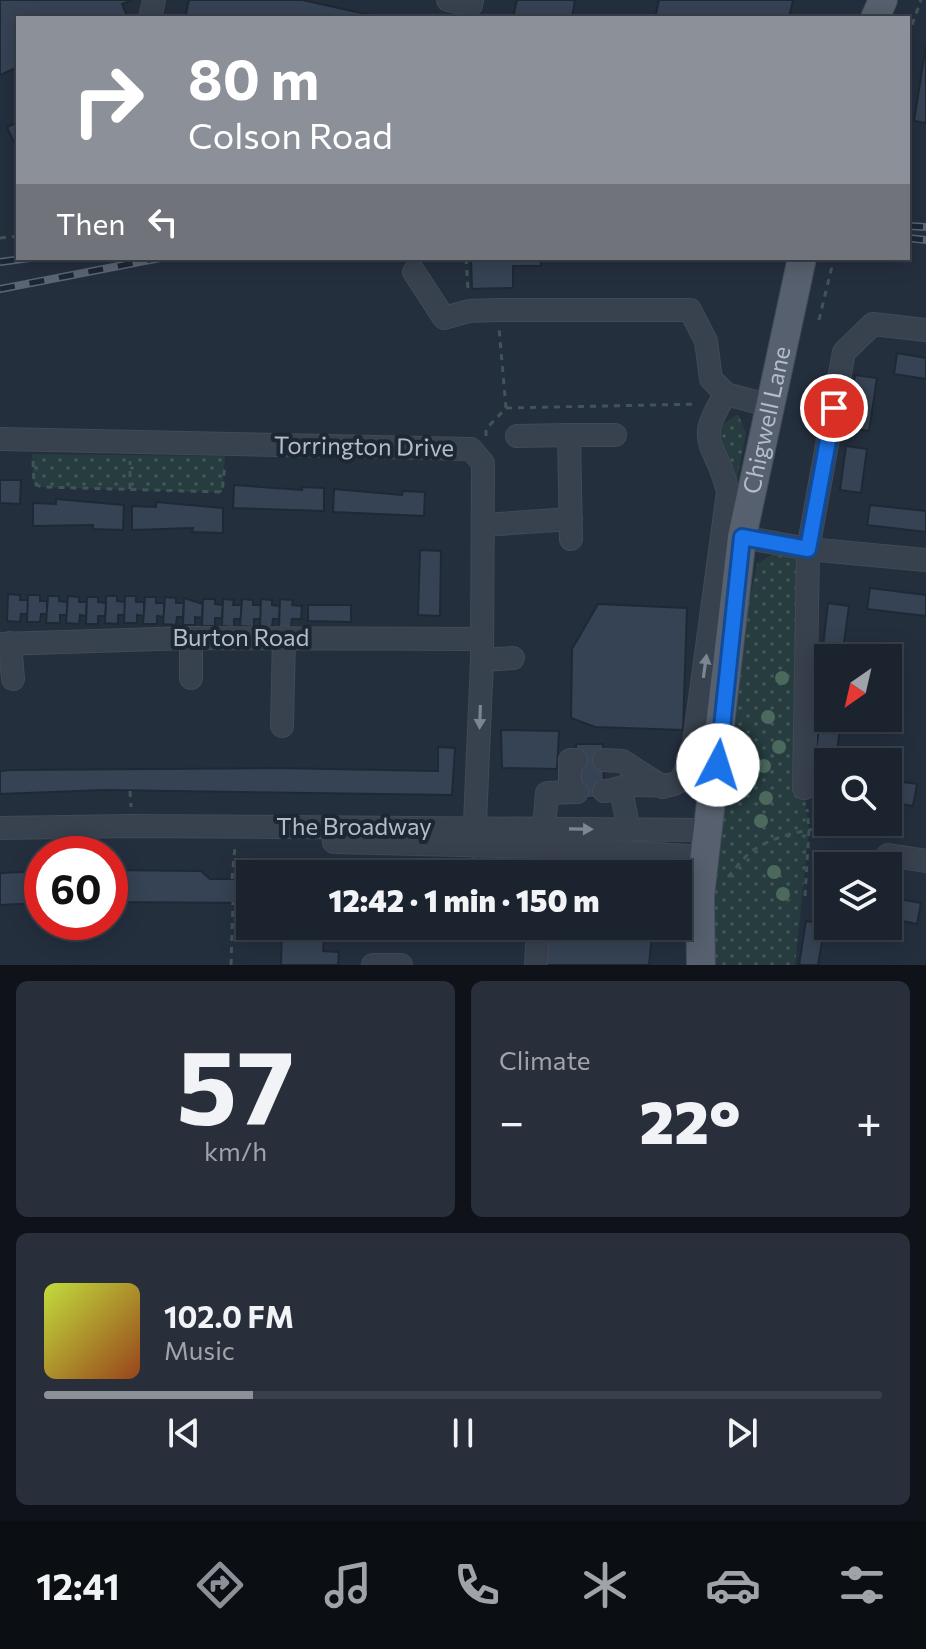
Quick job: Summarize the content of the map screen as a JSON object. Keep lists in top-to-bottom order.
{
  "streets": {
    "main road": ["Chigwell Lane"],
    "street": ["Torrington Drive", "Burton Road", "The Broadway"]
  },
  "crossings": [
    ["Chigwell Lane", "The Broadway"],
    ["Torrington Drive", "Burton Road"],
    ["Torrington Drive", "The Broadway"]
  ],
  "north": "bottom left",
  "page": {
    "turn": ["80 m", "Colson Road"],
    "then": "Then",
    "limit": "60",
    "trip": "12:42 · 1 min · 150 m",
    "tile": [
      ["57", "km/h"],
      "Climate"
    ],
    "heat": ["−", "22°", "+"],
    "song": ["102.0 FM", "Music"],
    "tabs": "12:41"
  }
}
